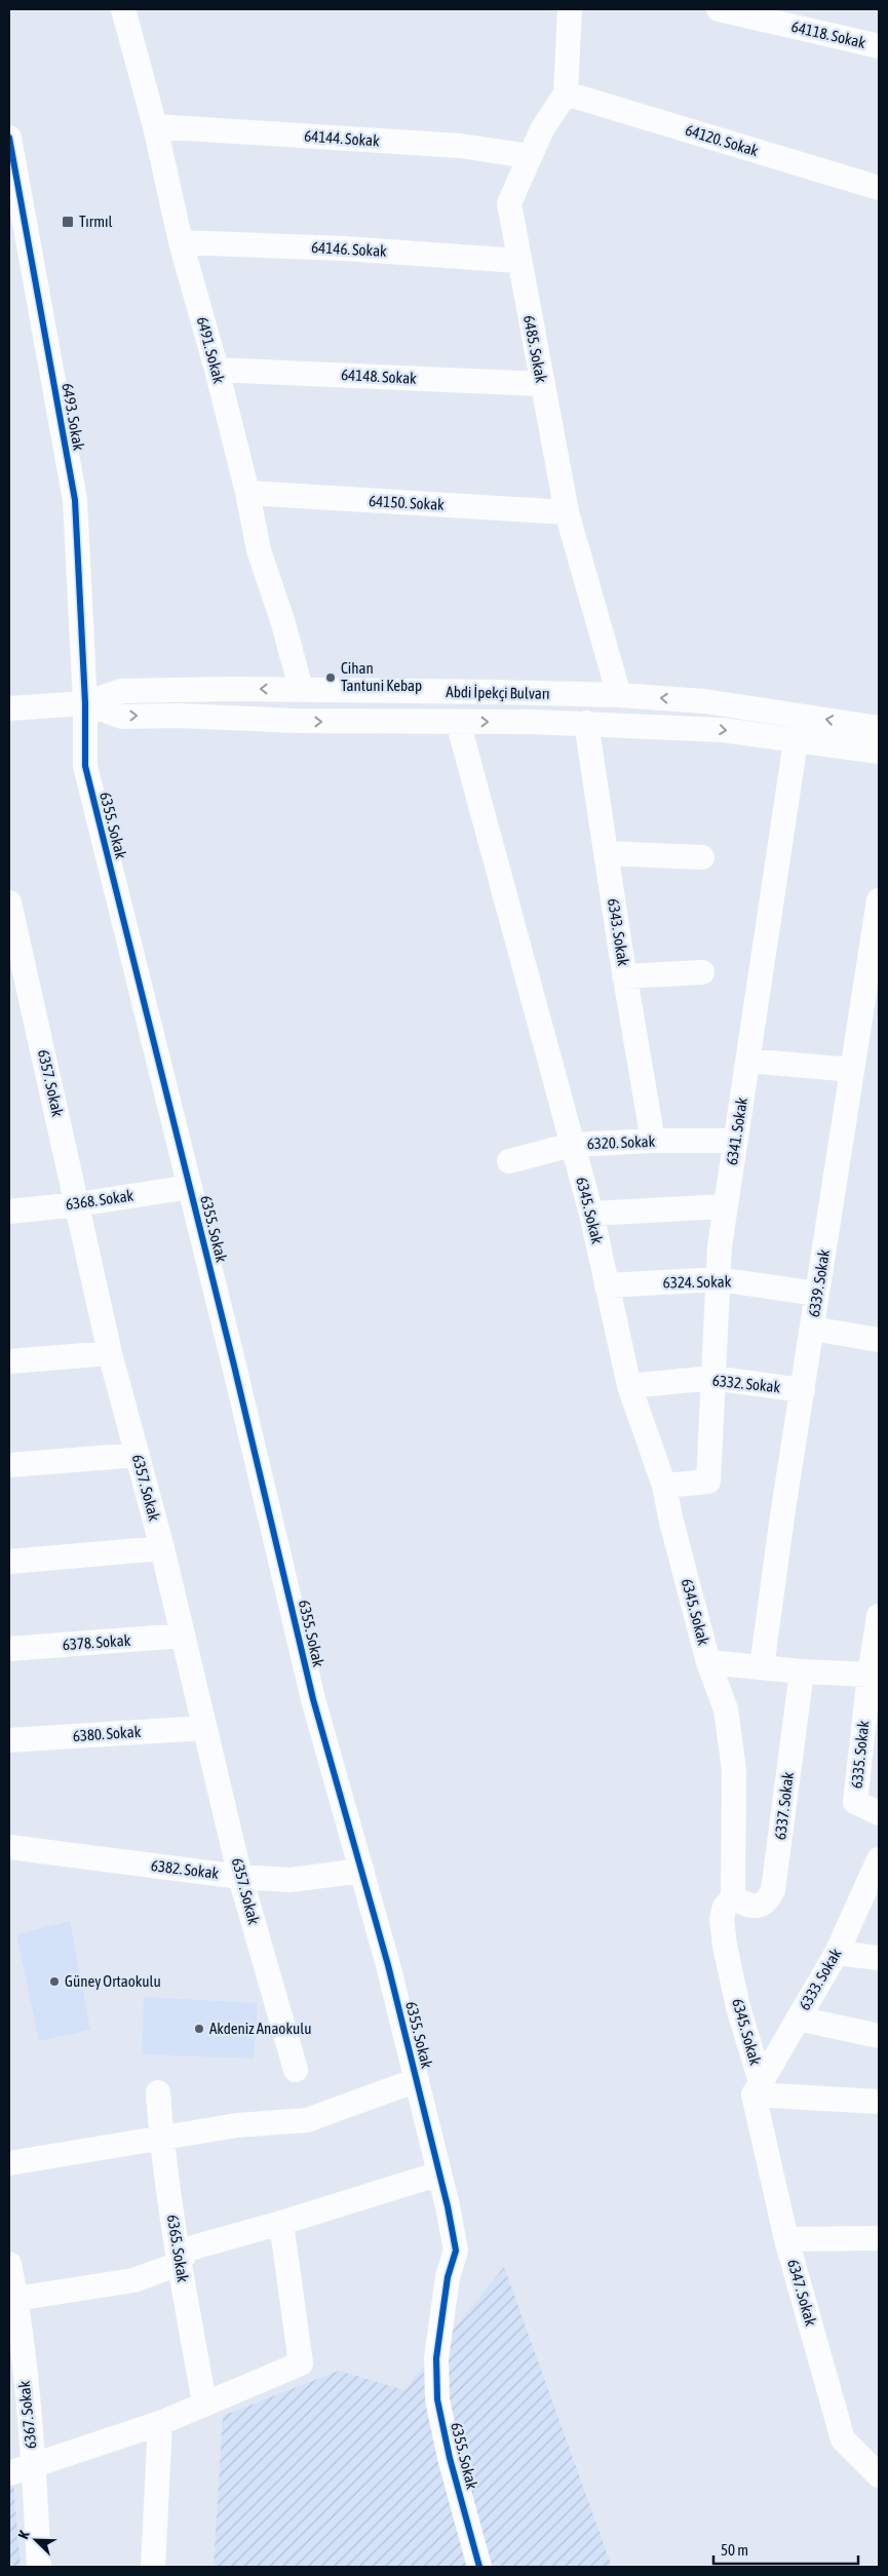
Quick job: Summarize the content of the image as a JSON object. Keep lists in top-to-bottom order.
{
  "streets": {
    "street": [
      "64118. Sokak",
      "64144. Sokak",
      "64120. Sokak",
      "64146. Sokak",
      "6485. Sokak",
      "6491. Sokak",
      "64148. Sokak",
      "6493. Sokak",
      "64150. Sokak",
      "Abdi İpekçi Bulvarı",
      "6355. Sokak",
      "6343. Sokak",
      "6357. Sokak",
      "6341. Sokak",
      "6320. Sokak",
      "6368. Sokak",
      "6345. Sokak",
      "6324. Sokak",
      "6339. Sokak",
      "6332. Sokak",
      "6378. Sokak",
      "6380. Sokak",
      "6335. Sokak",
      "6337. Sokak",
      "6382. Sokak",
      "6333. Sokak",
      "6365. Sokak",
      "6347. Sokak",
      "6367. Sokak"
    ]
  },
  "crossings": [
    ["64144. Sokak", "6485. Sokak"],
    ["64144. Sokak", "6491. Sokak"],
    ["64120. Sokak", "6485. Sokak"],
    ["64146. Sokak", "6485. Sokak"],
    ["64146. Sokak", "6491. Sokak"],
    ["6485. Sokak", "64148. Sokak"],
    ["6485. Sokak", "64150. Sokak"],
    ["6485. Sokak", "Abdi İpekçi Bulvarı"],
    ["6491. Sokak", "64148. Sokak"],
    ["6491. Sokak", "64150. Sokak"],
    ["6491. Sokak", "Abdi İpekçi Bulvarı"],
    ["6493. Sokak", "Abdi İpekçi Bulvarı"],
    ["6493. Sokak", "6355. Sokak"],
    ["Abdi İpekçi Bulvarı", "6355. Sokak"],
    ["Abdi İpekçi Bulvarı", "6343. Sokak"],
    ["Abdi İpekçi Bulvarı", "6341. Sokak"],
    ["Abdi İpekçi Bulvarı", "6345. Sokak"],
    ["6355. Sokak", "6368. Sokak"],
    ["6355. Sokak", "6382. Sokak"],
    ["6343. Sokak", "6320. Sokak"],
    ["6357. Sokak", "6368. Sokak"],
    ["6357. Sokak", "6378. Sokak"],
    ["6357. Sokak", "6380. Sokak"],
    ["6357. Sokak", "6382. Sokak"],
    ["6341. Sokak", "6320. Sokak"],
    ["6341. Sokak", "6345. Sokak"],
    ["6341. Sokak", "6324. Sokak"],
    ["6341. Sokak", "6332. Sokak"],
    ["6320. Sokak", "6345. Sokak"],
    ["6345. Sokak", "6324. Sokak"],
    ["6345. Sokak", "6332. Sokak"],
    ["6345. Sokak", "6337. Sokak"],
    ["6345. Sokak", "6333. Sokak"],
    ["6345. Sokak", "6347. Sokak"],
    ["6324. Sokak", "6339. Sokak"],
    ["6339. Sokak", "6332. Sokak"],
    ["6333. Sokak", "6347. Sokak"]
  ],
  "places": {
    "transit": ["Tırmıl"],
    "other": ["Cihan Tantuni Kebap", "Güney Ortaokulu", "Akdeniz Anaokulu"]
  },
  "scale_bar": "50 m",
  "north": "top left"
}
